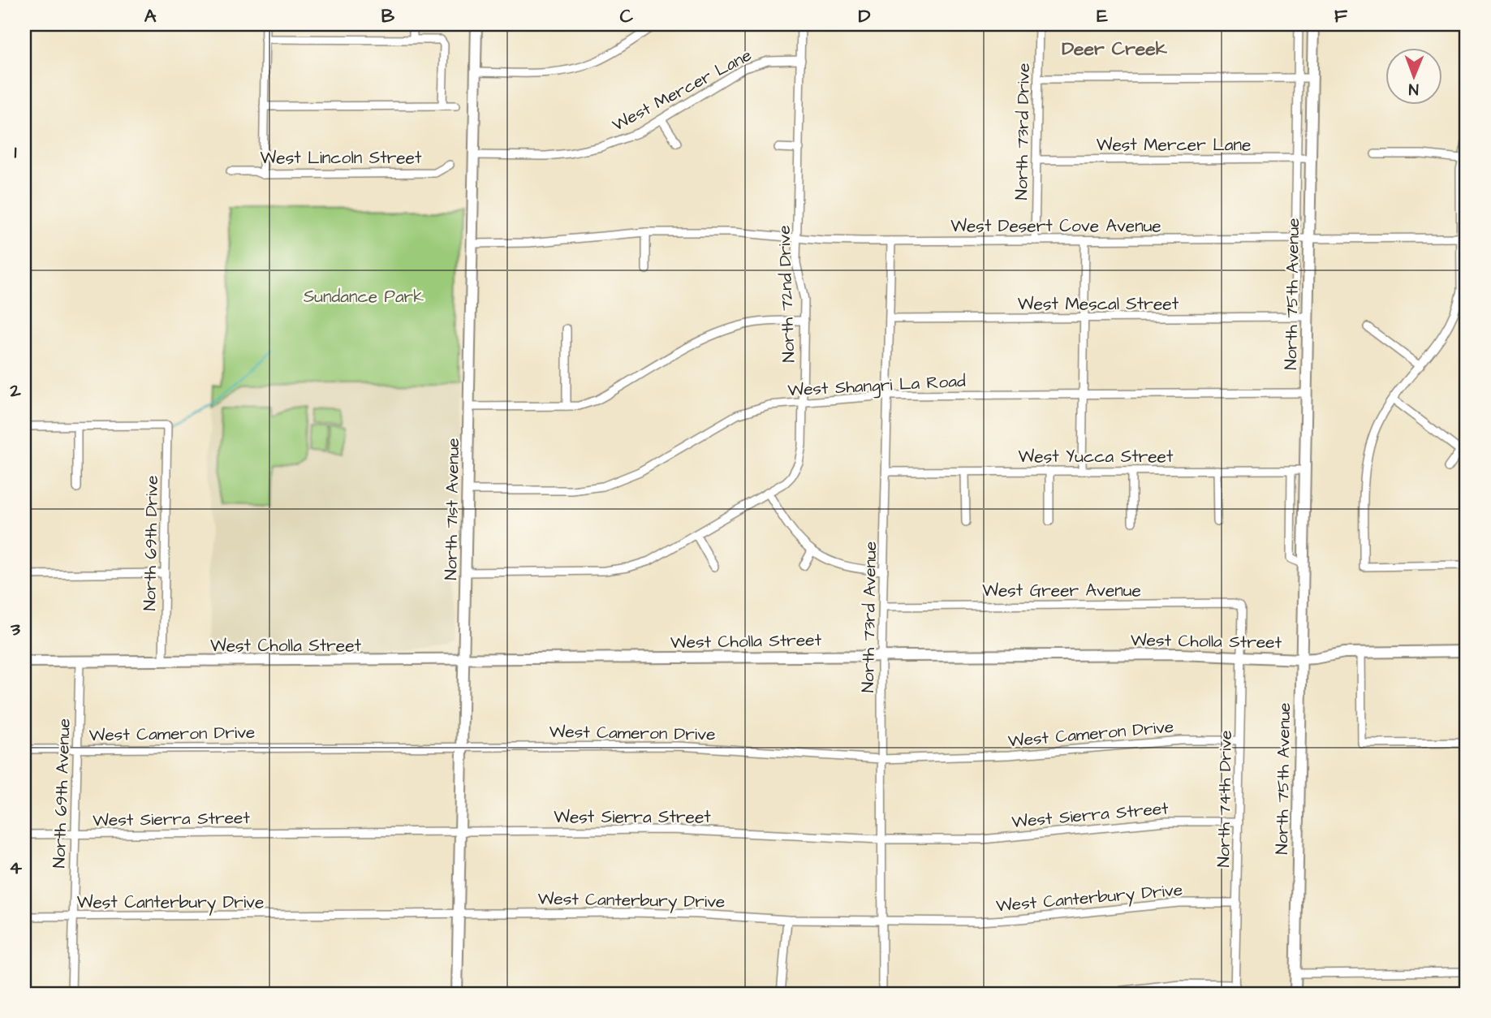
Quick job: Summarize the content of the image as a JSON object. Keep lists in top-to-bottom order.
{
  "streets": {
    "street": [
      "West Mercer Lane",
      "North 73rd Drive",
      "West Lincoln Street",
      "West Desert Cove Avenue",
      "North 72nd Drive",
      "North 75th Avenue",
      "West Mescal Street",
      "West Shangri La Road",
      "West Yucca Street",
      "North 71st Avenue",
      "North 69th Drive",
      "West Greer Avenue",
      "North 73rd Avenue",
      "West Cholla Street",
      "West Cameron Drive",
      "North 69th Avenue",
      "North 74th Drive",
      "West Sierra Street",
      "West Canterbury Drive"
    ]
  },
  "crossings": [
    ["West Mercer Lane", "North 73rd Drive"],
    ["West Mercer Lane", "North 72nd Drive"],
    ["West Mercer Lane", "North 75th Avenue"],
    ["West Mercer Lane", "North 71st Avenue"],
    ["North 73rd Drive", "West Desert Cove Avenue"],
    ["West Desert Cove Avenue", "North 72nd Drive"],
    ["West Desert Cove Avenue", "North 75th Avenue"],
    ["West Desert Cove Avenue", "North 71st Avenue"],
    ["West Desert Cove Avenue", "North 73rd Avenue"],
    ["North 72nd Drive", "West Shangri La Road"],
    ["North 75th Avenue", "West Mescal Street"],
    ["North 75th Avenue", "West Shangri La Road"],
    ["North 75th Avenue", "West Yucca Street"],
    ["North 75th Avenue", "West Cholla Street"],
    ["West Mescal Street", "North 73rd Avenue"],
    ["West Shangri La Road", "North 71st Avenue"],
    ["West Shangri La Road", "North 73rd Avenue"],
    ["West Yucca Street", "North 73rd Avenue"],
    ["North 71st Avenue", "West Cholla Street"],
    ["North 71st Avenue", "West Cameron Drive"],
    ["North 71st Avenue", "West Sierra Street"],
    ["North 71st Avenue", "West Canterbury Drive"],
    ["North 69th Drive", "West Cholla Street"],
    ["West Greer Avenue", "North 73rd Avenue"],
    ["West Greer Avenue", "North 74th Drive"],
    ["North 73rd Avenue", "West Cholla Street"],
    ["North 73rd Avenue", "West Cameron Drive"],
    ["North 73rd Avenue", "West Sierra Street"],
    ["North 73rd Avenue", "West Canterbury Drive"],
    ["West Cholla Street", "North 69th Avenue"],
    ["West Cholla Street", "North 74th Drive"],
    ["West Cameron Drive", "North 69th Avenue"],
    ["West Cameron Drive", "North 74th Drive"],
    ["North 69th Avenue", "West Sierra Street"],
    ["North 69th Avenue", "West Canterbury Drive"],
    ["North 74th Drive", "West Sierra Street"],
    ["North 74th Drive", "West Canterbury Drive"]
  ],
  "districts": ["Deer Creek"],
  "parks": ["Sundance Park"],
  "north": "bottom",
  "grid": {
    "columns": [
      "A",
      "B",
      "C",
      "D",
      "E",
      "F"
    ],
    "rows": [
      "1",
      "2",
      "3",
      "4"
    ]
  }
}
